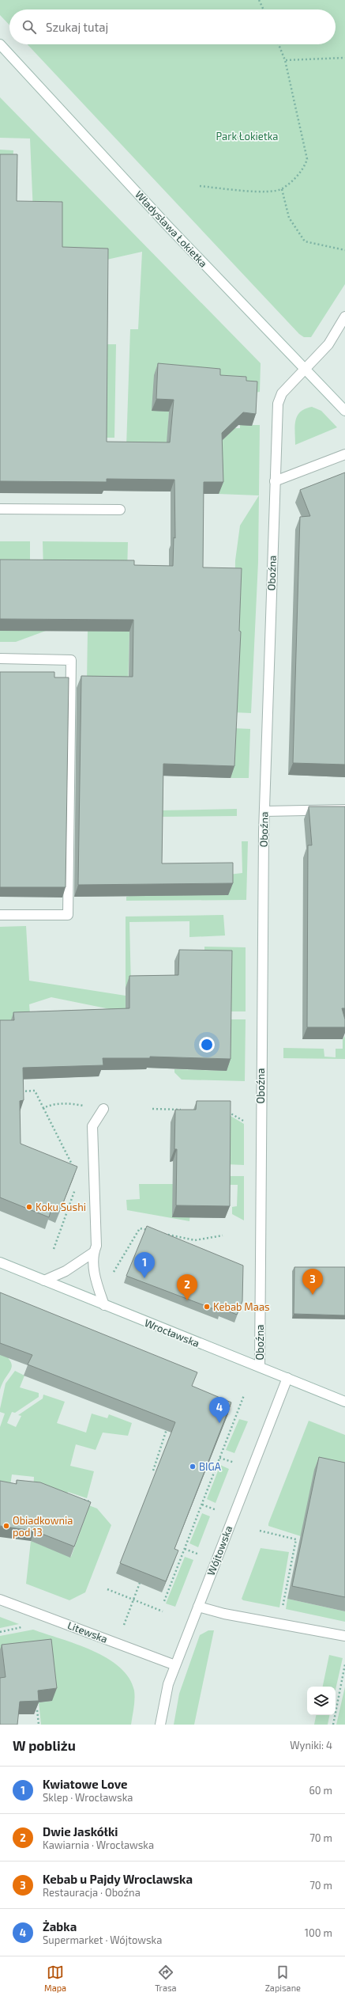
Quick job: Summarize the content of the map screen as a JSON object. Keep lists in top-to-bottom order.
{
  "streets": {
    "street": [
      "Władysława Łokietka",
      "Oboźna",
      "Wrocławska",
      "Wójtowska",
      "Litewska"
    ]
  },
  "crossings": [
    ["Władysława Łokietka", "Oboźna"],
    ["Oboźna", "Wrocławska"],
    ["Wrocławska", "Wójtowska"],
    ["Wójtowska", "Litewska"]
  ],
  "parks": ["Park Łokietka"],
  "places": [
    "Koku Sushi",
    "Kebab Maas",
    "BIGA",
    "Obiadkownia pod 13"
  ],
  "page": {
    "search": "Szukaj tutaj",
    "pins": [
      "1",
      "3",
      "2",
      "4"
    ],
    "heading": ["W pobliżu", "Wyniki: 4"],
    "list": [
      {
        "mark": "1",
        "name": "Kwiatowe Love",
        "note": "Sklep · Wrocławska",
        "value": "60 m"
      },
      {
        "mark": "2",
        "name": "Dwie Jaskółki",
        "note": "Kawiarnia · Wrocławska",
        "value": "70 m"
      },
      {
        "mark": "3",
        "name": "Kebab u Pajdy Wroclawska",
        "note": "Restauracja · Oboźna",
        "value": "70 m"
      },
      {
        "mark": "4",
        "name": "Żabka",
        "note": "Supermarket · Wójtowska",
        "value": "100 m"
      }
    ],
    "nav": ["Mapa", "Trasa", "Zapisane"]
  }
}
